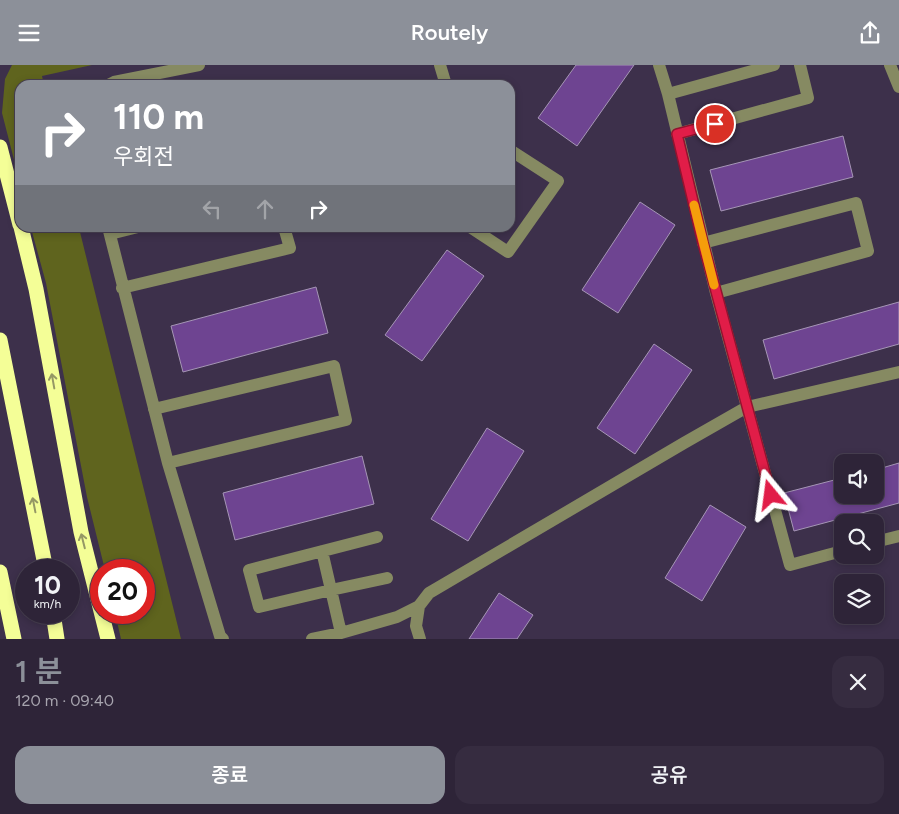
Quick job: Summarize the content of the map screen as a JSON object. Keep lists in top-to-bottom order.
{
  "page": {
    "header": "Routely",
    "turn": ["110 m", "우회전"],
    "speed": "10 km/h",
    "limit": "20",
    "heading": ["1 분", "120 m · 09:40"],
    "buttons": ["종료", "공유"]
  }
}
